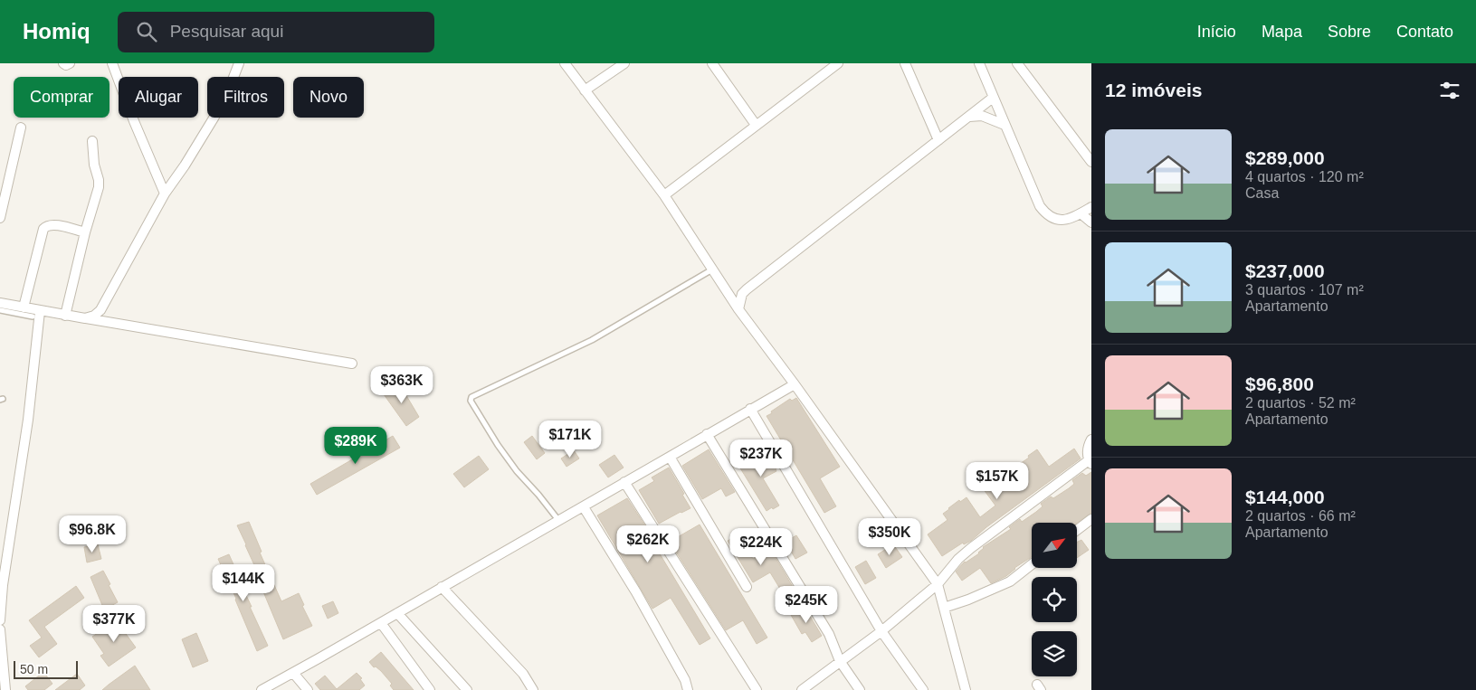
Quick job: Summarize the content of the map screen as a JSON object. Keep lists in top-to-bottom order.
{
  "scale_bar": "50 m",
  "north": "top right",
  "page": {
    "header": "Homiq",
    "search": "Pesquisar aqui",
    "nav": [
      "Início",
      "Mapa",
      "Sobre",
      "Contato"
    ],
    "heading": "12 imóveis",
    "chip": [
      "Comprar",
      "Alugar",
      "Filtros",
      "Novo"
    ],
    "list": [
      {
        "name": "$289,000",
        "note": "4 quartos · 120 m² · Casa"
      },
      {
        "name": "$237,000",
        "note": "3 quartos · 107 m² · Apartamento"
      },
      {
        "name": "$96,800",
        "note": "2 quartos · 52 m² · Apartamento"
      },
      {
        "name": "$144,000",
        "note": "2 quartos · 66 m² · Apartamento"
      }
    ],
    "price": [
      "$363K",
      "$171K",
      "$289K",
      "$237K",
      "$157K",
      "$96.8K",
      "$350K",
      "$262K",
      "$224K",
      "$144K",
      "$245K",
      "$377K"
    ],
    "scale": "50 m"
  }
}
